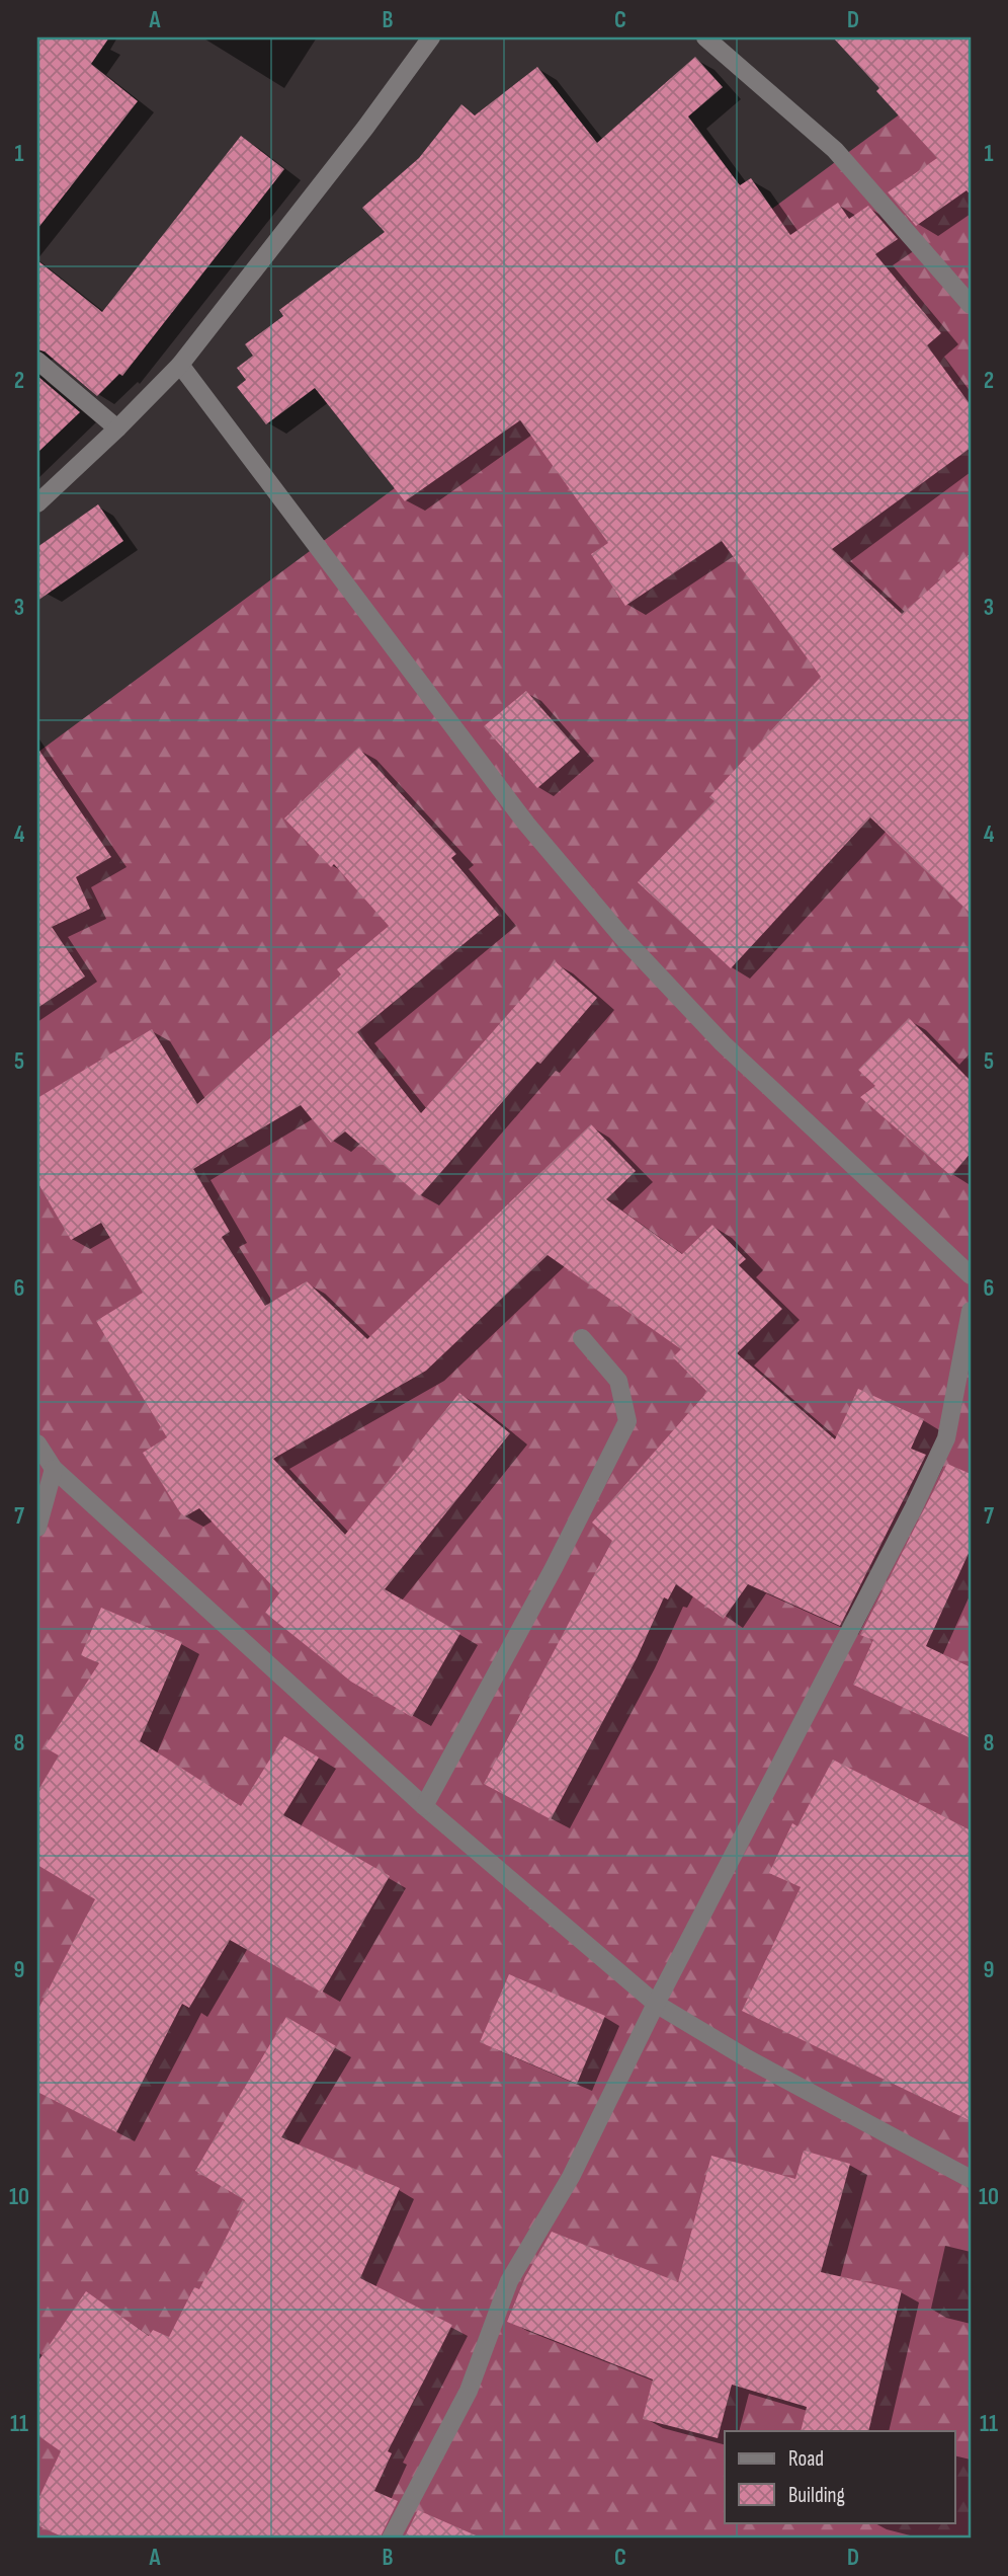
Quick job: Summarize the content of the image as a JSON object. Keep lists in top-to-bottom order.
{
  "legend": ["Road", "Building"],
  "grid": {
    "columns": [
      "A",
      "B",
      "C",
      "D"
    ],
    "rows": [
      "1",
      "2",
      "3",
      "4",
      "5",
      "6",
      "7",
      "8",
      "9",
      "10",
      "11"
    ]
  }
}
